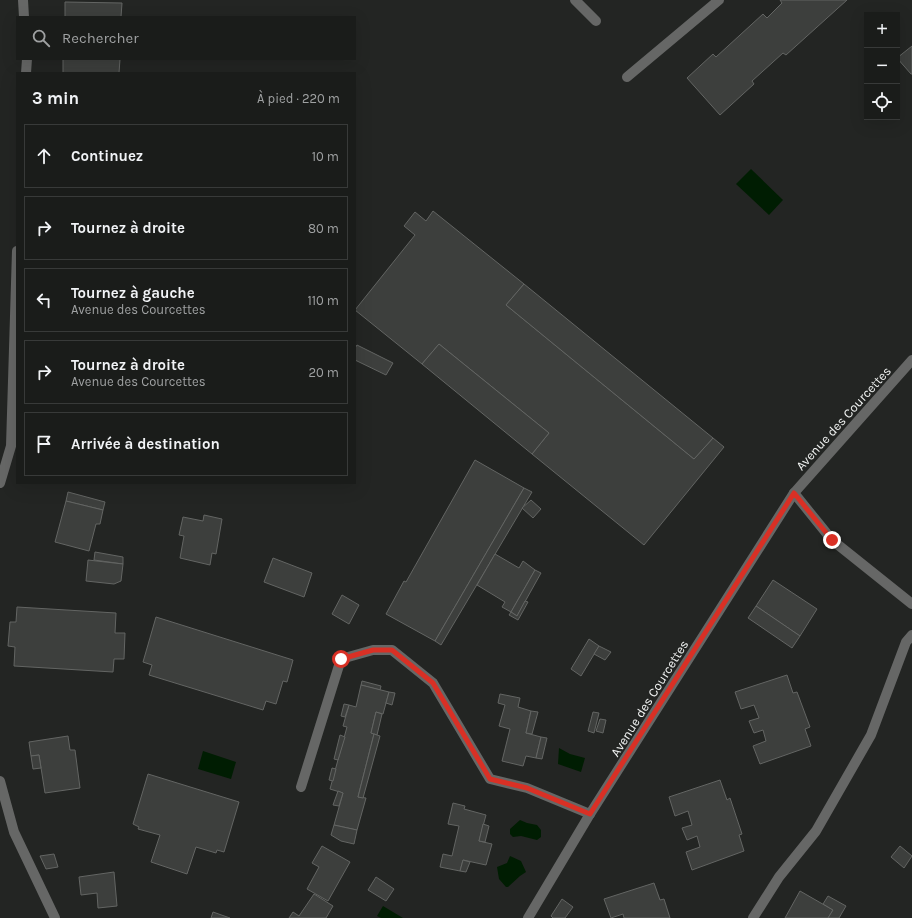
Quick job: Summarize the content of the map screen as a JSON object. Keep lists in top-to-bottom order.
{
  "streets": {
    "street": ["Avenue des Courcettes"]
  },
  "page": {
    "map_buttons": ["+", "−"],
    "search": "Rechercher",
    "heading": ["3 min", "À pied · 220 m"],
    "list": [
      ["Continuez", "10 m"],
      ["Tournez à droite", "80 m"],
      ["Tournez à gauche", "Avenue des Courcettes", "110 m"],
      ["Tournez à droite", "Avenue des Courcettes", "20 m"],
      "Arrivée à destination"
    ]
  }
}
